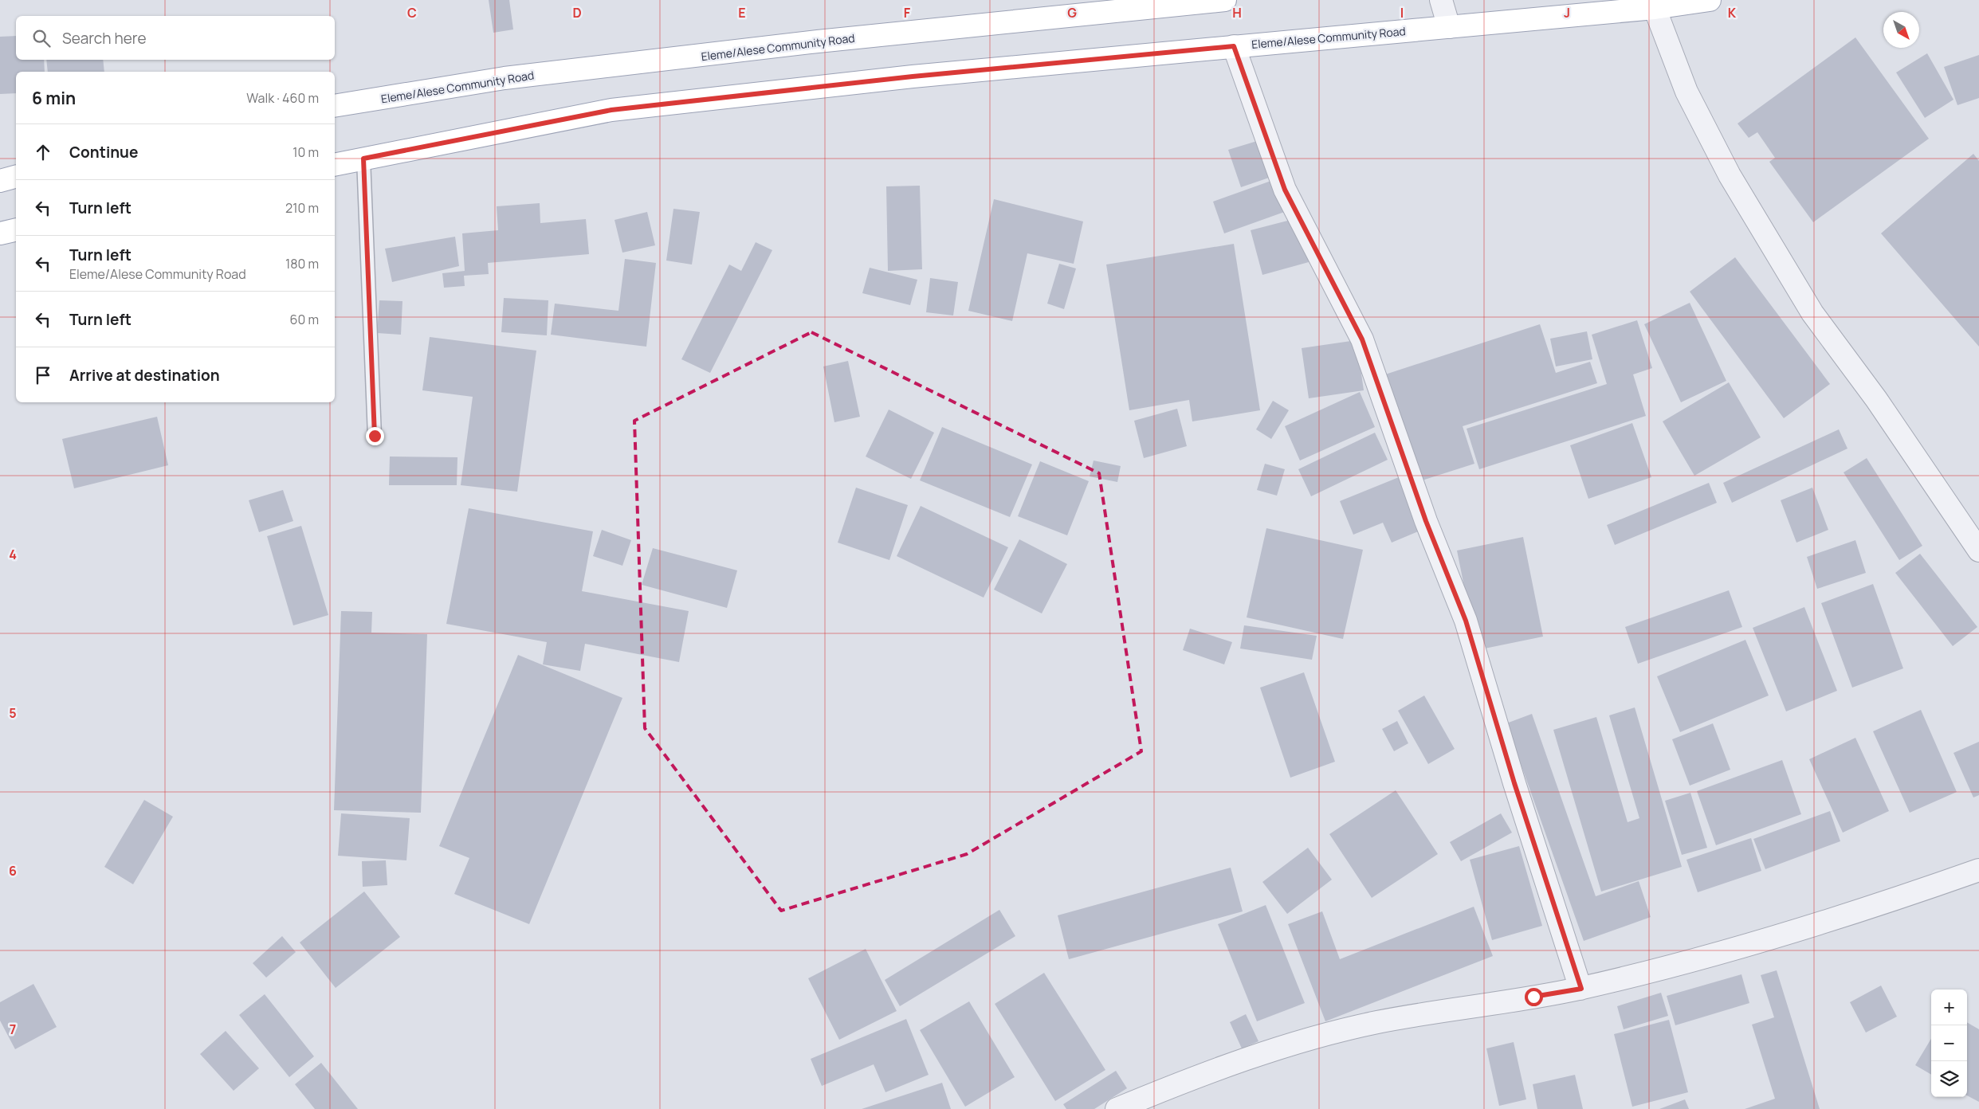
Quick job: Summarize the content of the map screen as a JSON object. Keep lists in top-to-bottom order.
{
  "streets": {
    "main road": ["Eleme/Alese Community Road"]
  },
  "north": "bottom right",
  "page": {
    "search": "Search here",
    "heading": ["6 min", "Walk · 460 m"],
    "list": [
      ["Continue", "10 m"],
      ["Turn left", "210 m"],
      ["Turn left", "Eleme/Alese Community Road", "180 m"],
      ["Turn left", "60 m"],
      "Arrive at destination"
    ],
    "map_buttons": ["+", "−"]
  },
  "grid": {
    "columns": [
      "C",
      "D",
      "E",
      "F",
      "G",
      "H",
      "I",
      "J",
      "K"
    ],
    "rows": [
      "4",
      "5",
      "6",
      "7"
    ]
  }
}
